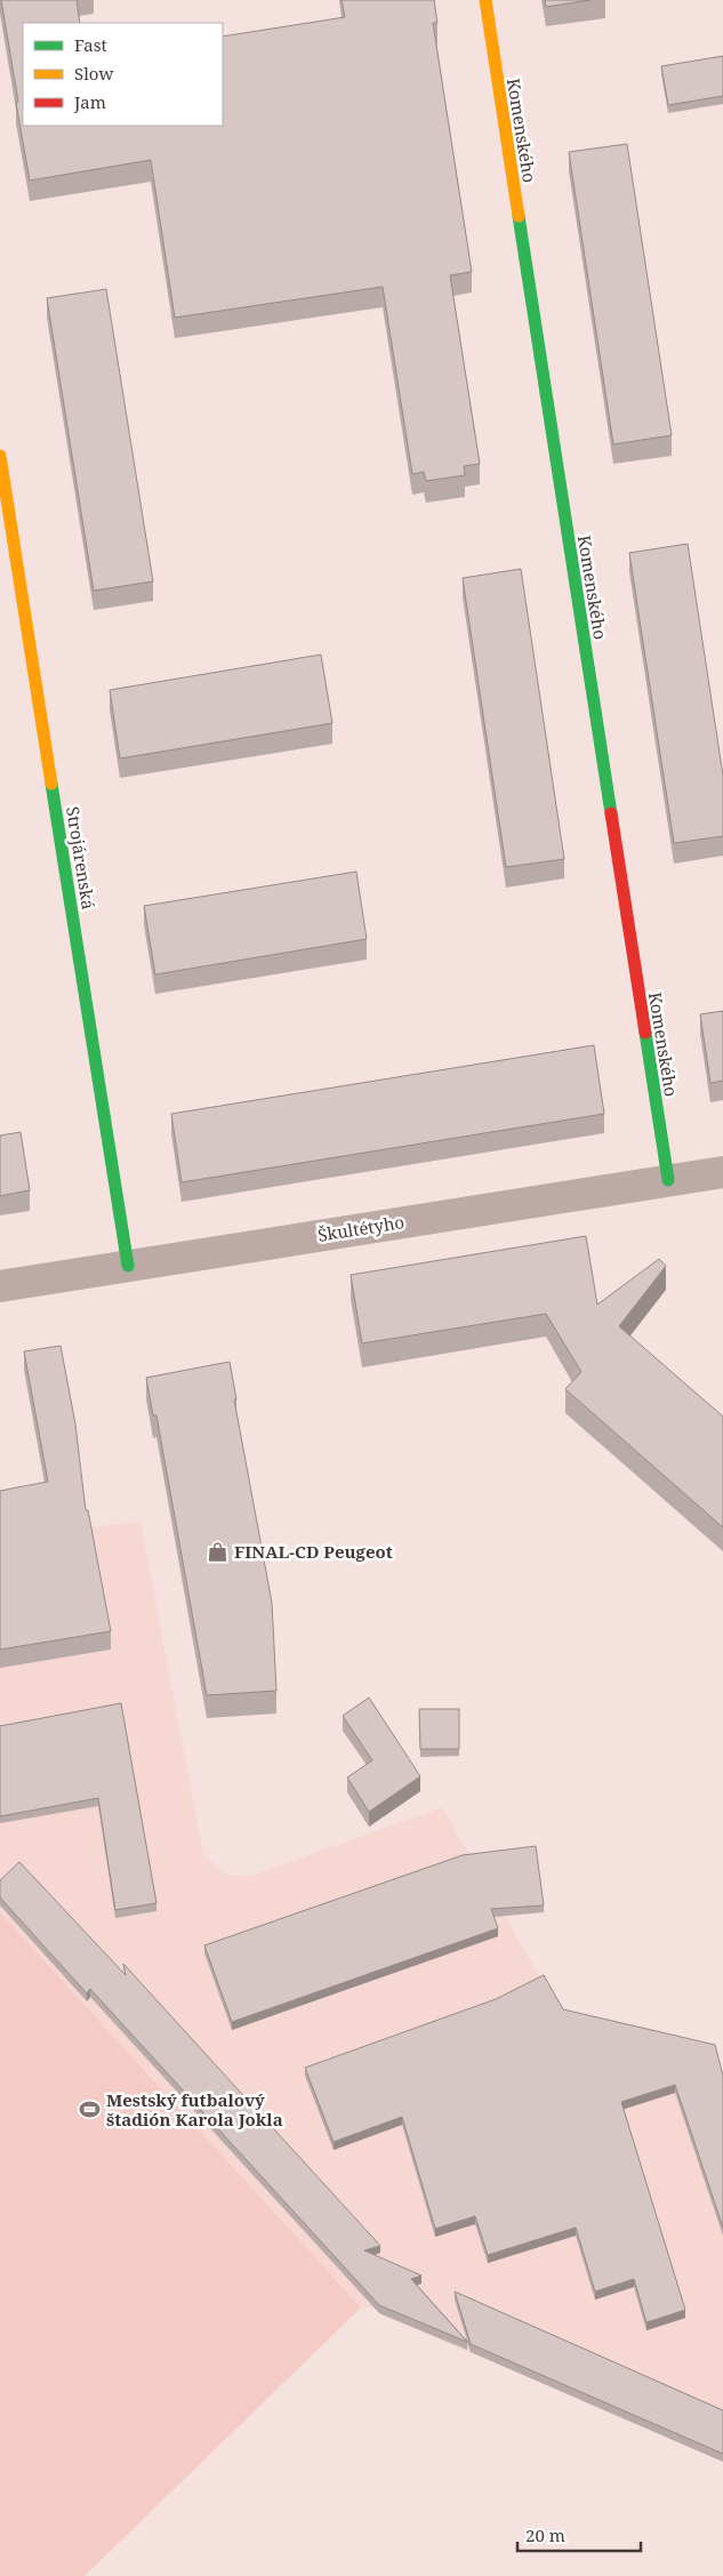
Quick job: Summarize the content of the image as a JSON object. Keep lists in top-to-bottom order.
{
  "streets": {
    "street": ["Komenského", "Strojárenská", "Škultétyho"]
  },
  "crossings": [
    ["Komenského", "Škultétyho"],
    ["Strojárenská", "Škultétyho"]
  ],
  "places": {
    "shop": ["FINAL-CD Peugeot"],
    "sports": ["Mestský futbalový štadión Karola Jokla"]
  },
  "legend": ["Fast", "Slow", "Jam"],
  "scale_bar": "20 m"
}
